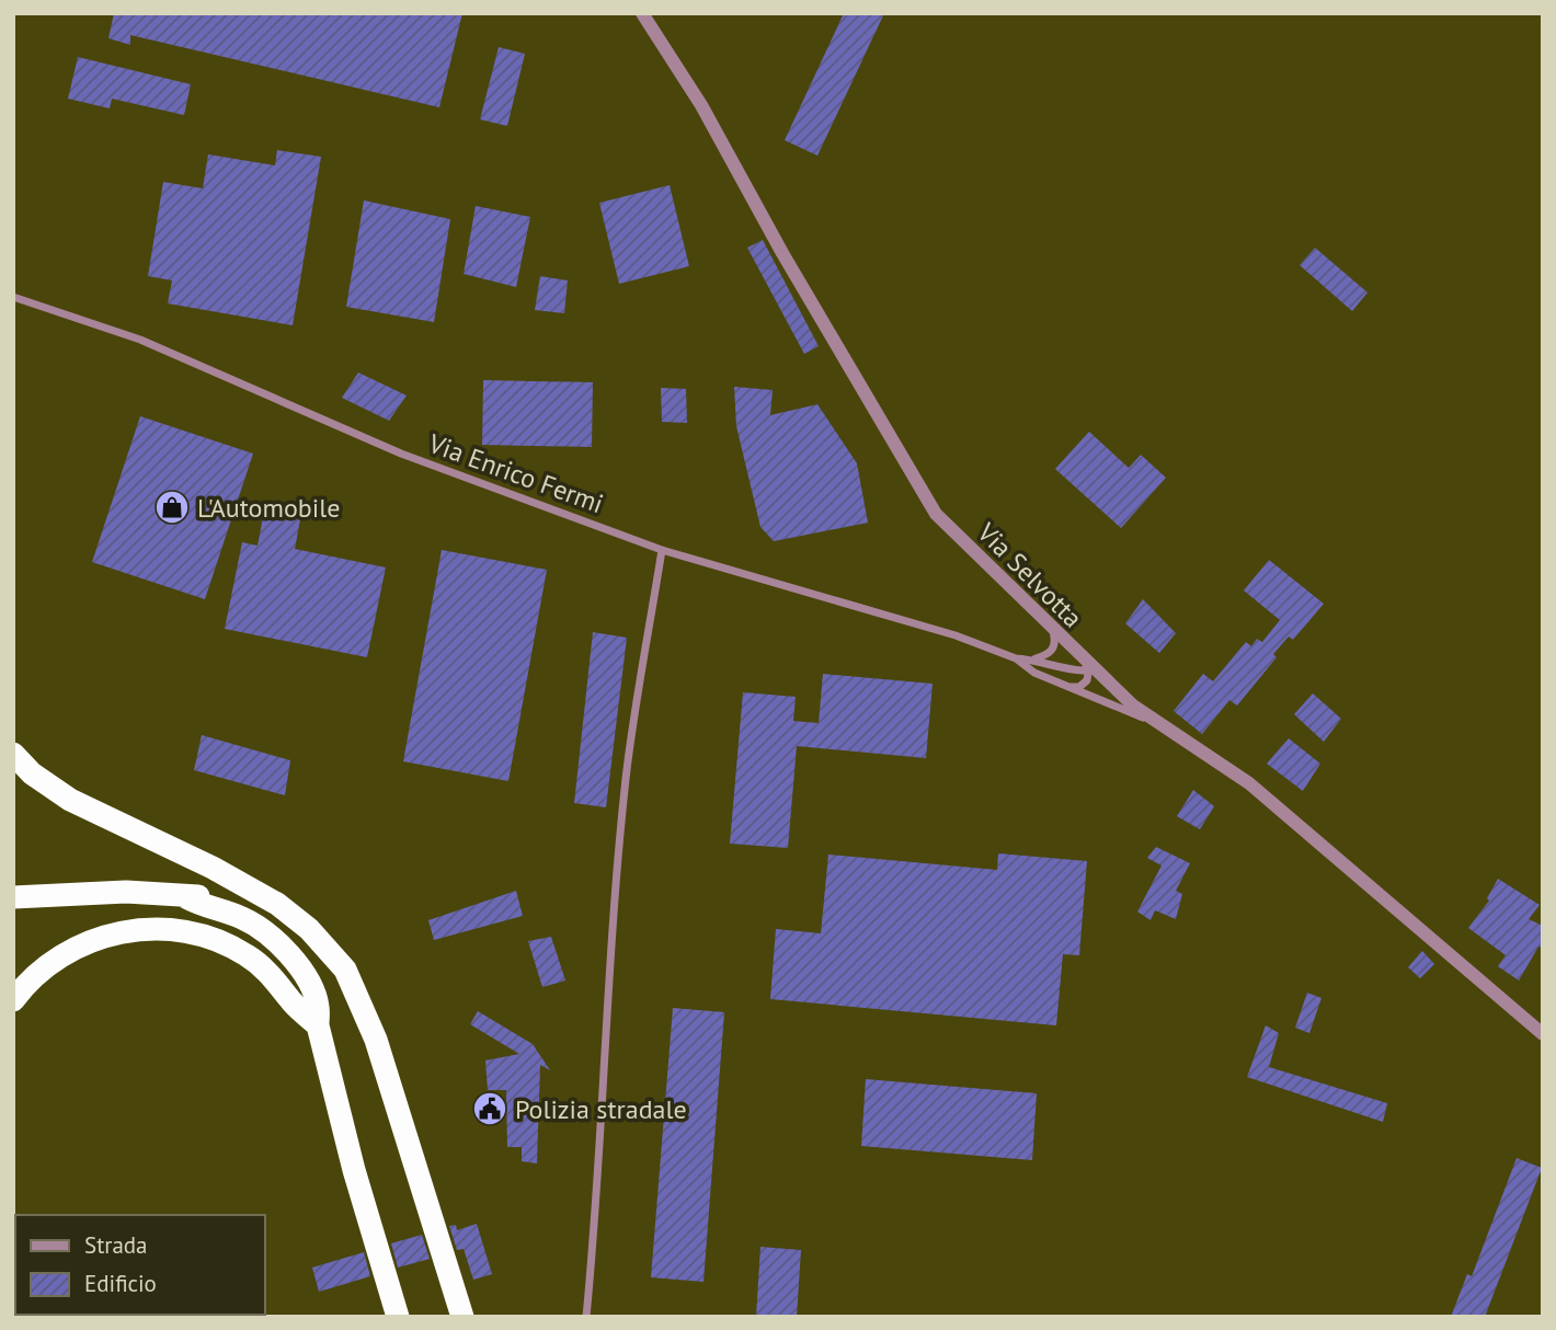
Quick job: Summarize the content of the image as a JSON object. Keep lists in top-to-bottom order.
{
  "streets": {
    "street": ["Via Enrico Fermi", "Via Selvotta"]
  },
  "crossings": [
    ["Via Enrico Fermi", "Via Selvotta"]
  ],
  "places": {
    "shop": ["L'Automobile"],
    "public building": ["Polizia stradale"]
  },
  "legend": ["Strada", "Edificio"]
}
